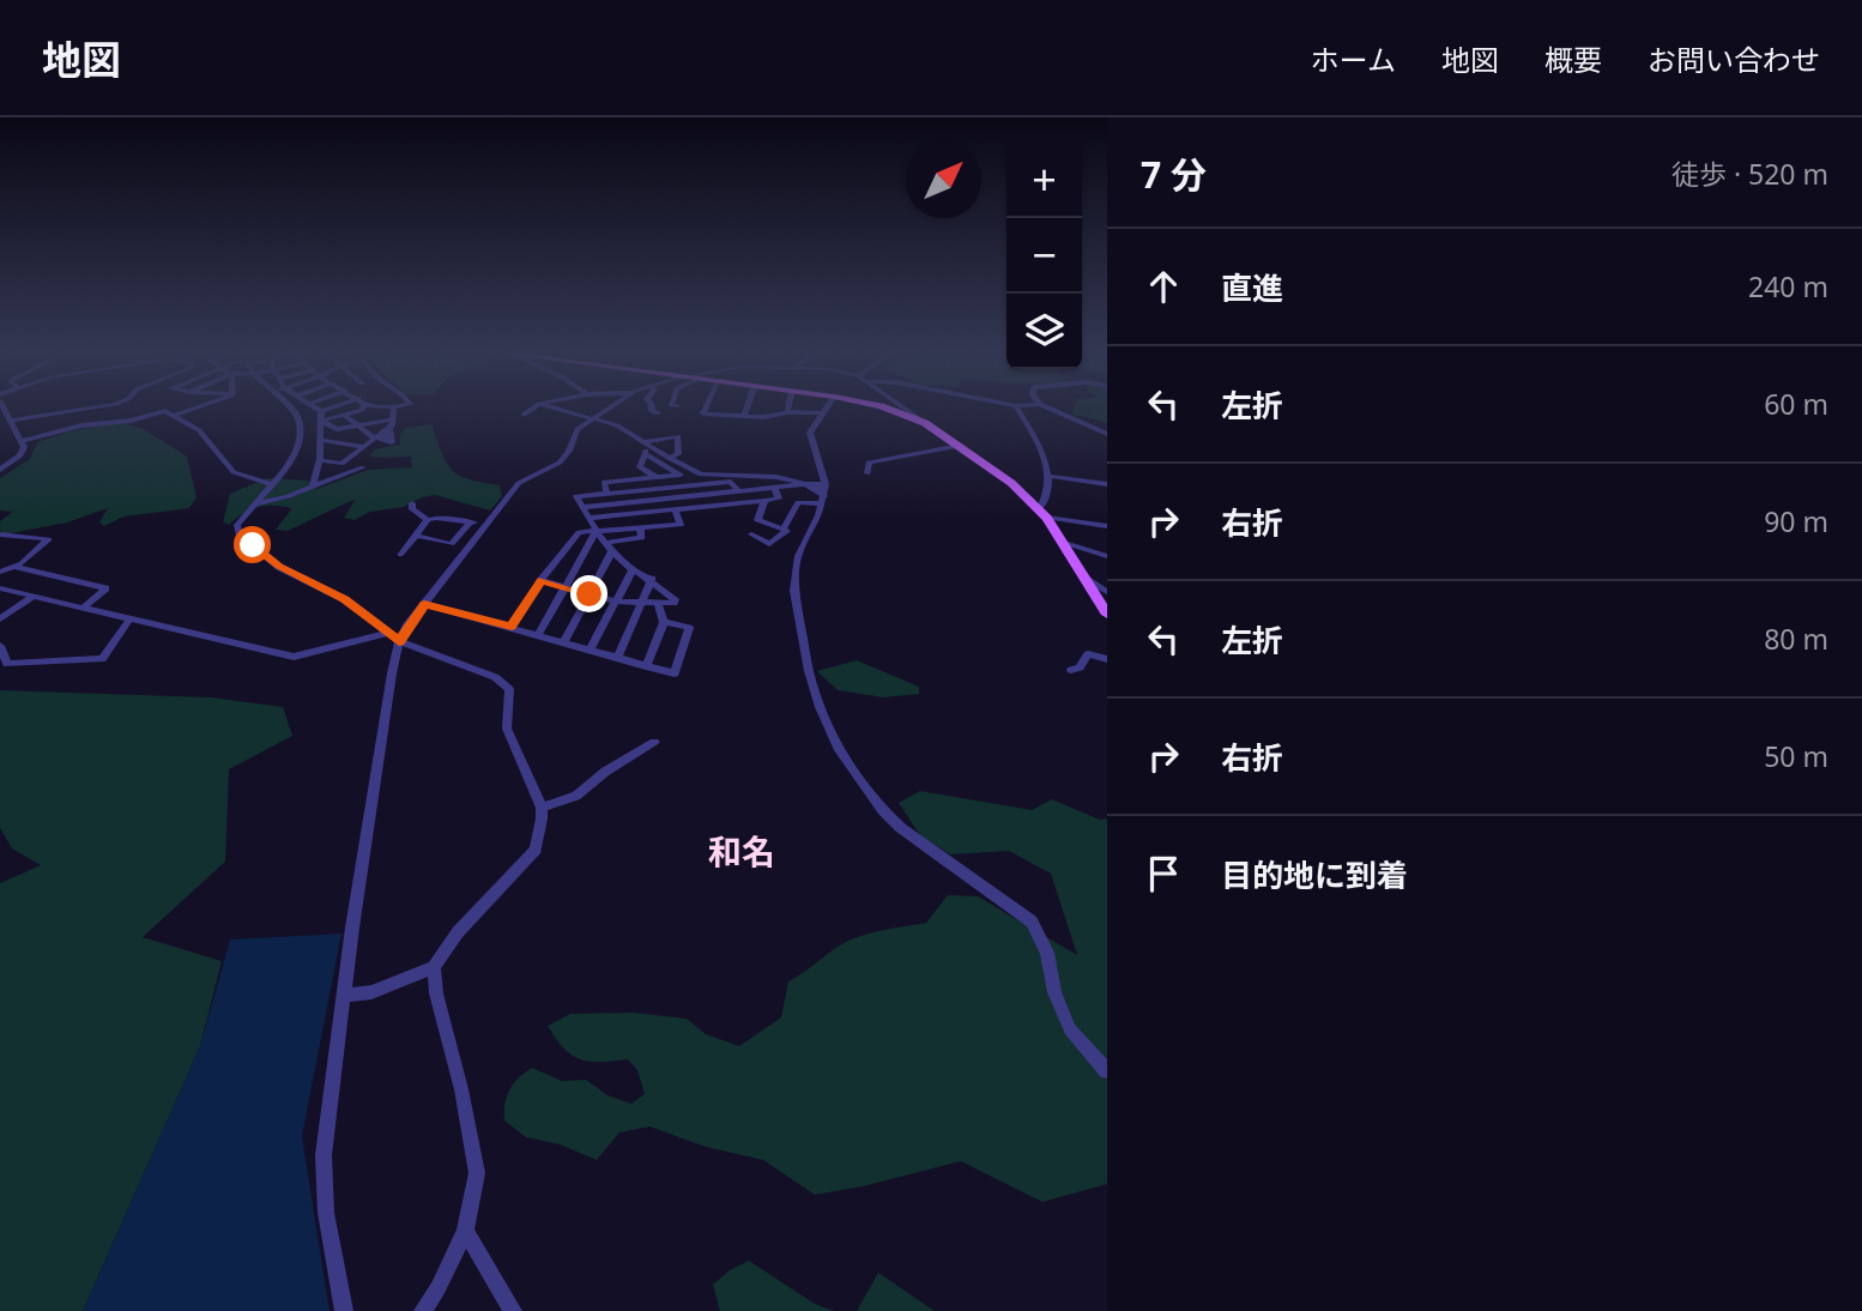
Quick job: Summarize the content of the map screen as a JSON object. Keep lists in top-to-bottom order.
{
  "districts": ["和名"],
  "north": "top right",
  "page": {
    "header": "地図",
    "nav": [
      "ホーム",
      "地図",
      "概要",
      "お問い合わせ"
    ],
    "heading": ["7 分", "徒歩 · 520 m"],
    "map_buttons": ["+", "−"],
    "list": [
      ["直進", "240 m"],
      ["左折", "60 m"],
      ["右折", "90 m"],
      ["左折", "80 m"],
      ["右折", "50 m"],
      "目的地に到着"
    ]
  }
}
